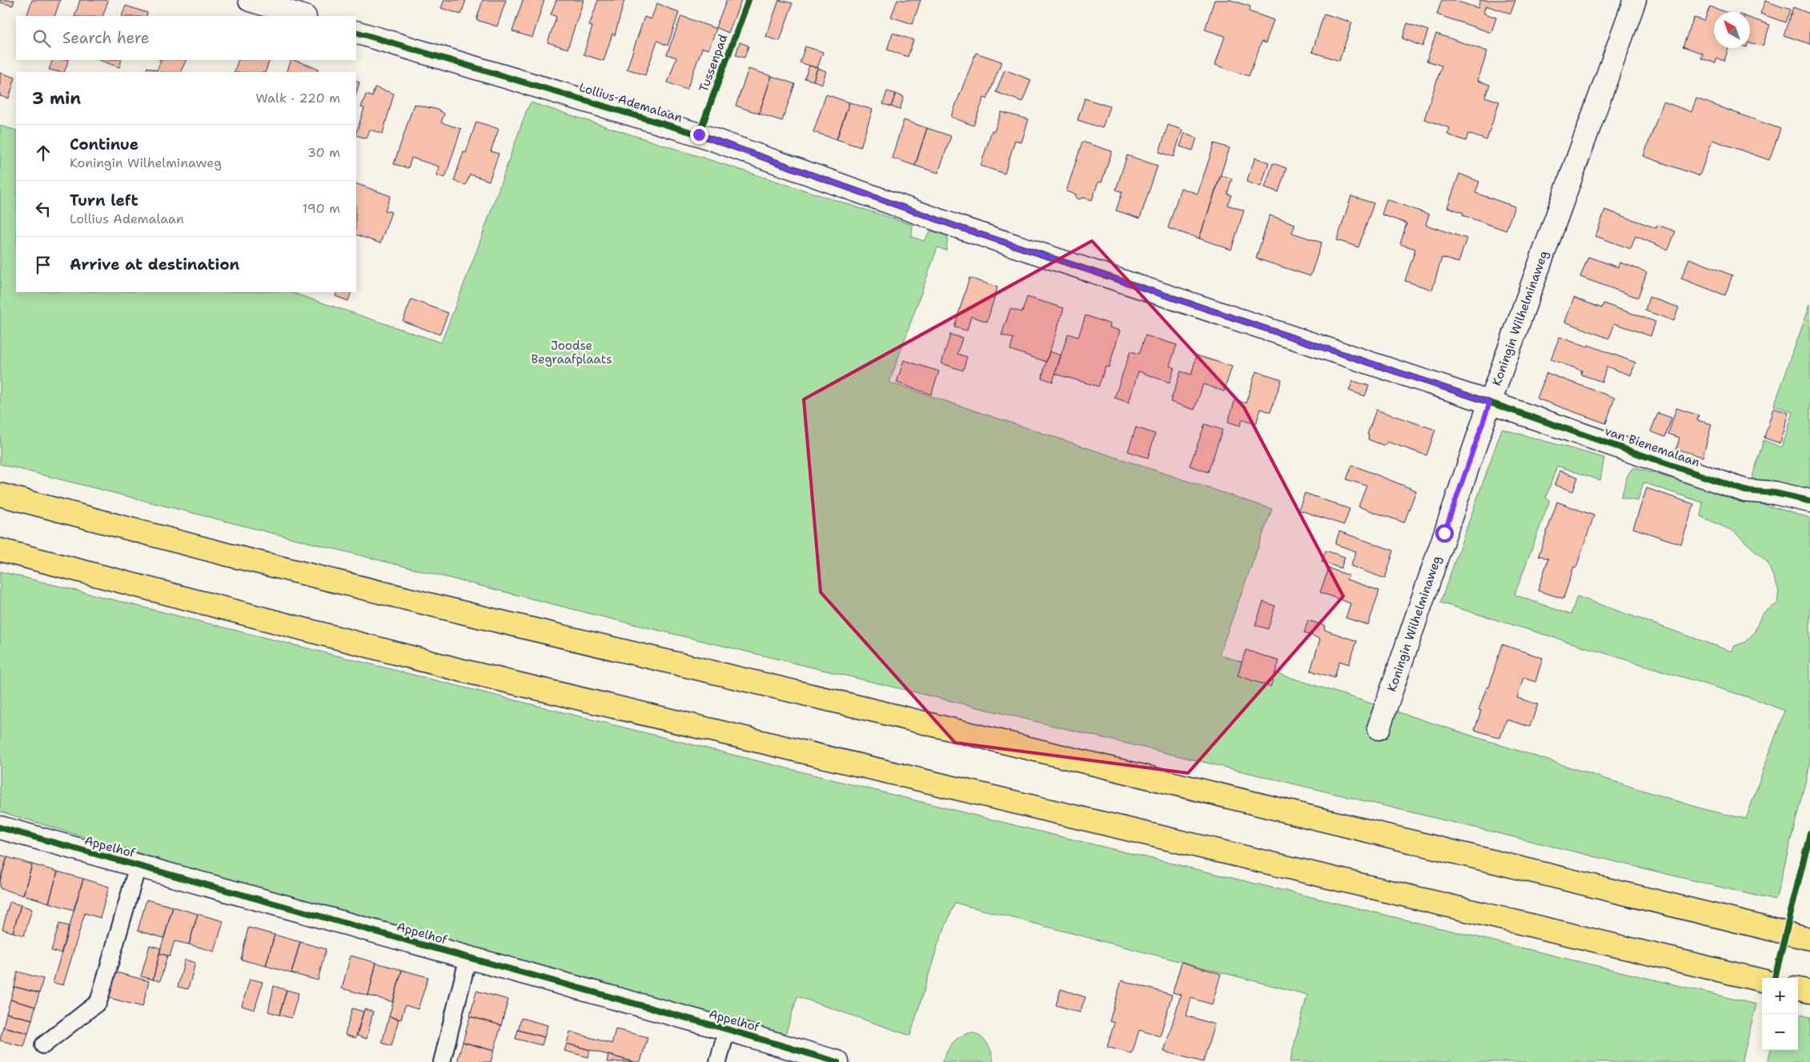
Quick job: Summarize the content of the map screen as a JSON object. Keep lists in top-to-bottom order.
{
  "streets": {
    "street": [
      "Lollius Ademalaan",
      "Koningin Wilhelminaweg",
      "van Bienemalaan",
      "Appelhof"
    ],
    "cycle path": ["Tussenpad"]
  },
  "crossings": [
    ["Lollius Ademalaan", "Koningin Wilhelminaweg"],
    ["Lollius Ademalaan", "van Bienemalaan"],
    ["Koningin Wilhelminaweg", "van Bienemalaan"]
  ],
  "parks": ["Joodse Begraafplaats"],
  "north": "top left",
  "page": {
    "search": "Search here",
    "heading": ["3 min", "Walk · 220 m"],
    "list": [
      ["Continue", "Koningin Wilhelminaweg", "30 m"],
      ["Turn left", "Lollius Ademalaan", "190 m"],
      "Arrive at destination"
    ],
    "map_buttons": ["+", "−"]
  }
}
